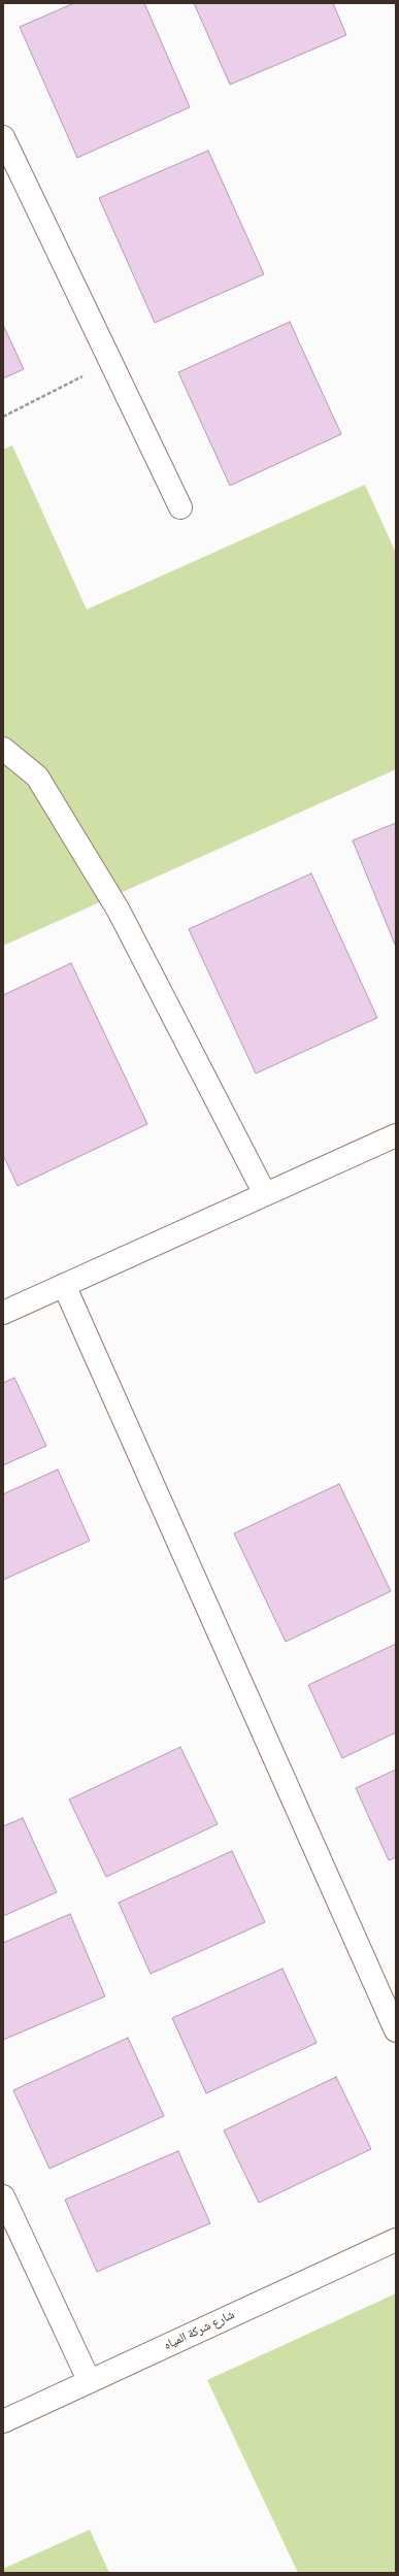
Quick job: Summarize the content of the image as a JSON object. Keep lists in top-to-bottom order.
{
  "streets": {
    "street": ["شارع شركة المياه"]
  }
}
